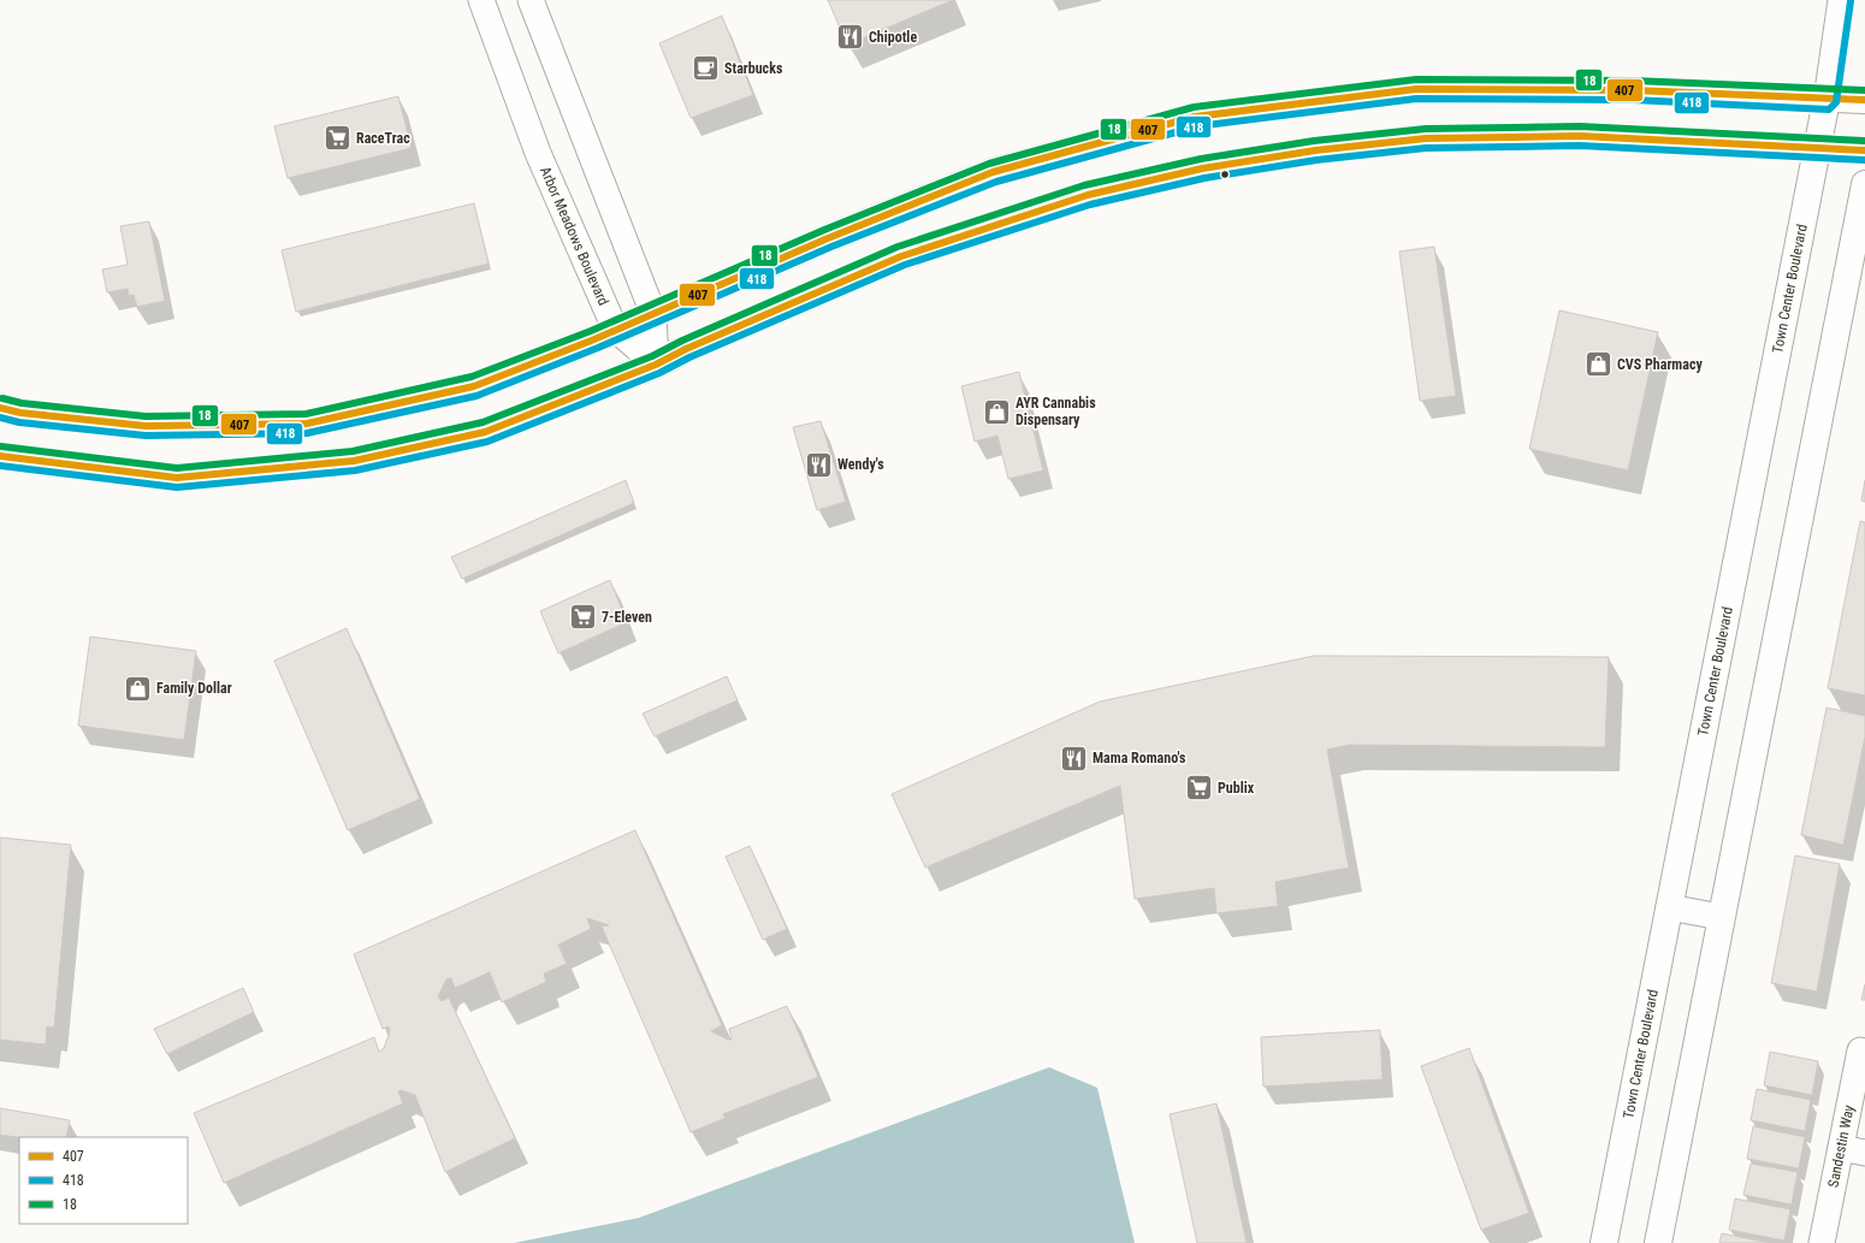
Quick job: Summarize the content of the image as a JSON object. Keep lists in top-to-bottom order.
{
  "streets": {
    "main road": ["Town Center Boulevard"],
    "street": ["Arbor Meadows Boulevard", "Sandestin Way"]
  },
  "places": {
    "restaurant": ["Chipotle", "Wendy's", "Mama Romano's"],
    "cafe": ["Starbucks"],
    "supermarket": ["RaceTrac", "7-Eleven", "Publix"],
    "shop": ["CVS Pharmacy", "AYR Cannabis Dispensary", "Family Dollar"]
  },
  "lines": ["transit line 418", "transit line 18", "transit line 407"],
  "legend": ["407", "418", "18"]
}
